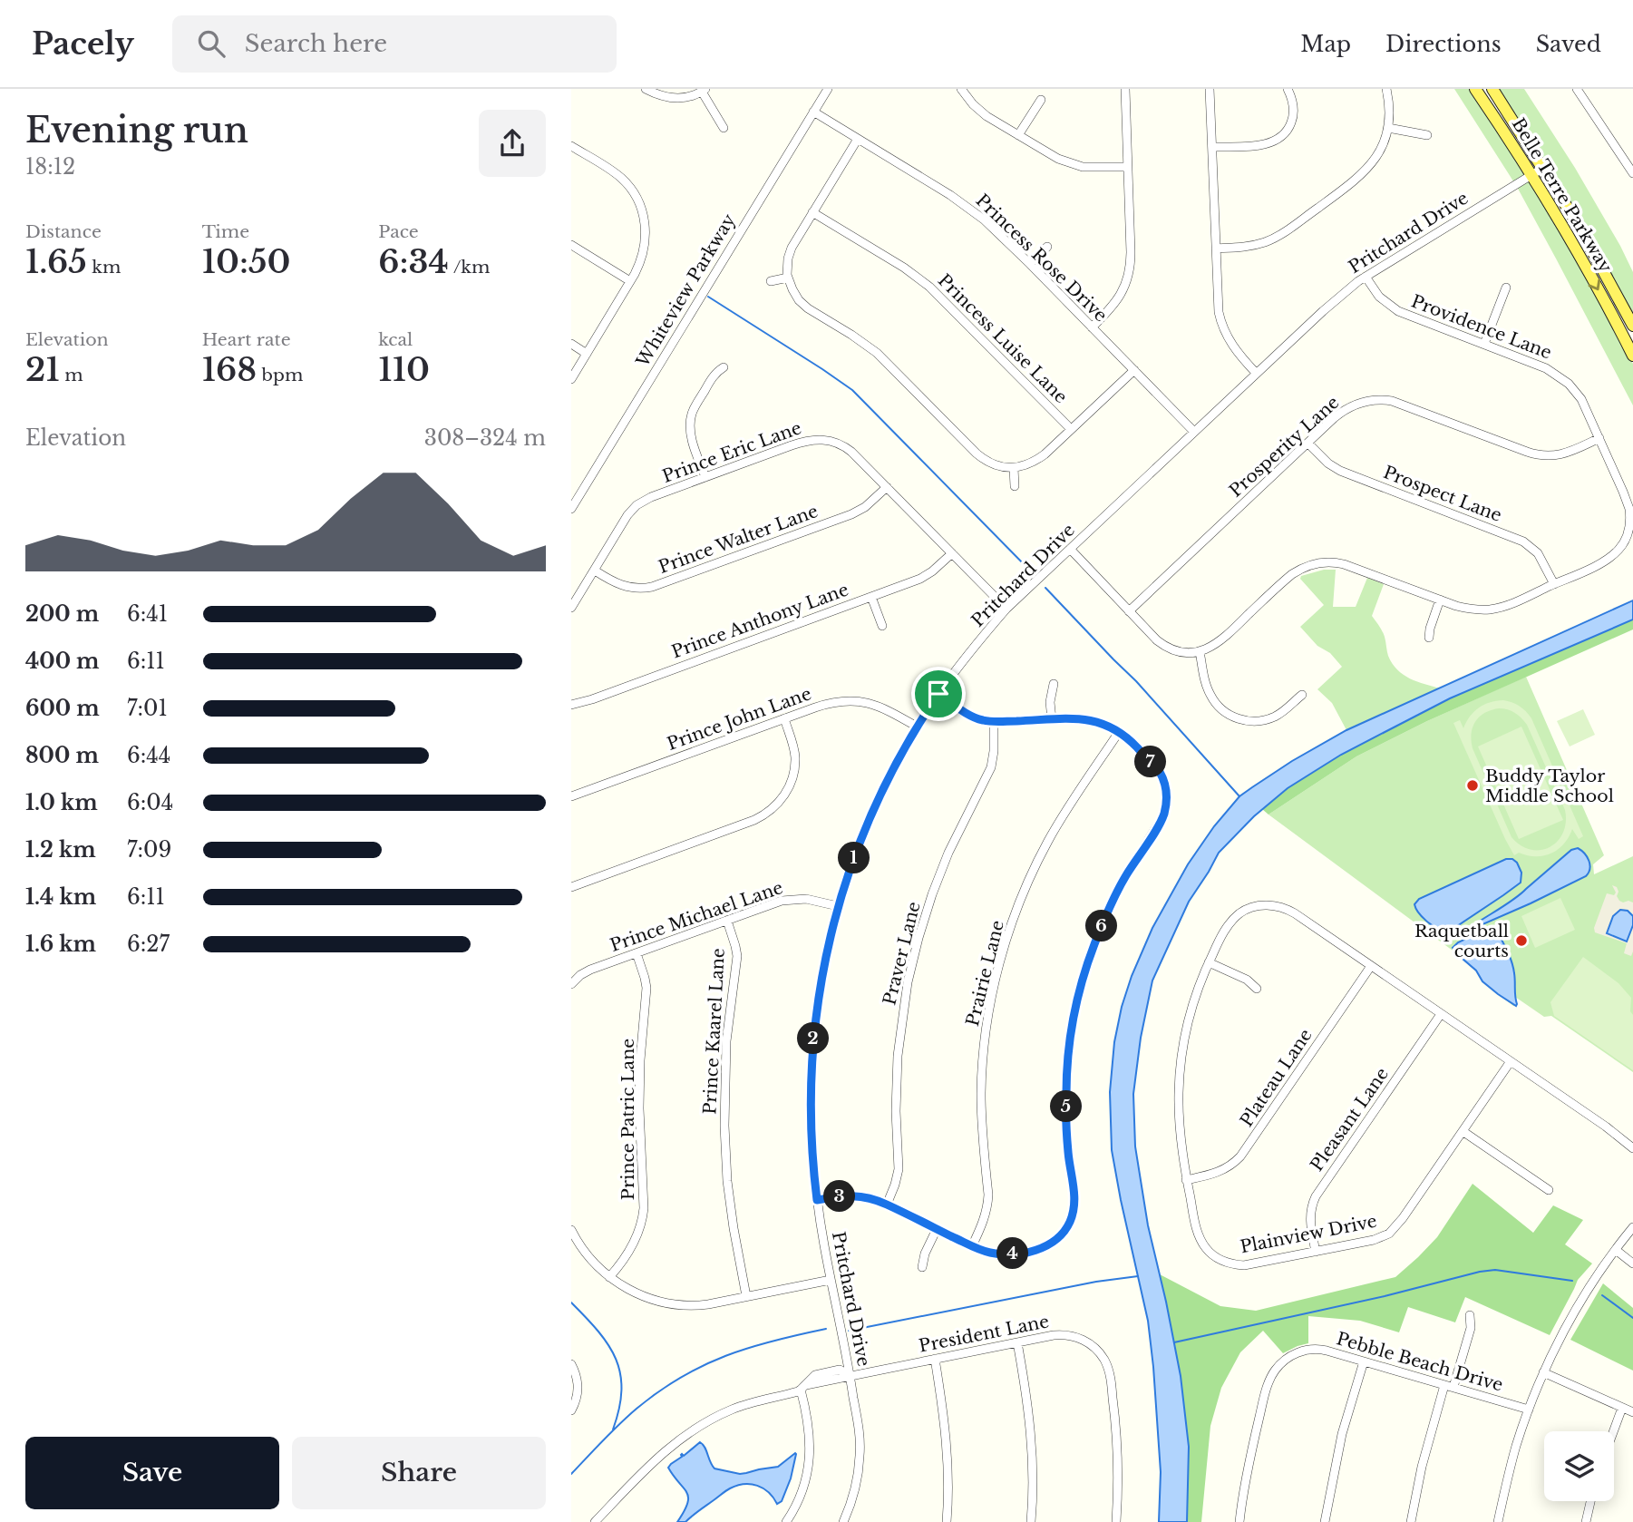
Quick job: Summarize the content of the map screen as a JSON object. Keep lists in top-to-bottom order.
{
  "streets": {
    "main road": ["Belle Terre Parkway"],
    "street": [
      "Pritchard Drive",
      "Princess Rose Drive",
      "Whiteview Parkway",
      "Providence Lane",
      "Princess Luise Lane",
      "Prosperity Lane",
      "Prince Eric Lane",
      "Prospect Lane",
      "Prince Walter Lane",
      "Prince Anthony Lane",
      "Prince John Lane",
      "Prince Michael Lane",
      "Praver Lane",
      "Prairie Lane",
      "Prince Kaarel Lane",
      "Plateau Lane",
      "Prince Patric Lane",
      "Pleasant Lane",
      "Plainview Drive",
      "President Lane",
      "Pebble Beach Drive"
    ]
  },
  "crossings": [
    ["Belle Terre Parkway", "Pritchard Drive"],
    ["Pritchard Drive", "Princess Rose Drive"],
    ["Pritchard Drive", "Providence Lane"],
    ["Pritchard Drive", "Prince Eric Lane"],
    ["Pritchard Drive", "Prince John Lane"],
    ["Pritchard Drive", "Prince Michael Lane"],
    ["Pritchard Drive", "President Lane"],
    ["Princess Rose Drive", "Whiteview Parkway"],
    ["Providence Lane", "Prosperity Lane"],
    ["Providence Lane", "Prospect Lane"],
    ["Prosperity Lane", "Prospect Lane"],
    ["Prince Eric Lane", "Prince Walter Lane"],
    ["Prince Eric Lane", "Prince Anthony Lane"],
    ["Prince Michael Lane", "Prince Kaarel Lane"],
    ["Prince Michael Lane", "Prince Patric Lane"],
    ["Plateau Lane", "Plainview Drive"],
    ["Pleasant Lane", "Plainview Drive"]
  ],
  "places": ["Buddy Taylor Middle School", "Raquetball courts"],
  "page": {
    "header": "Pacely",
    "search": "Search here",
    "nav": ["Map", "Directions", "Saved"],
    "heading": ["Evening run", "18:12"],
    "stats": [
      ["Distance", "1.65 km"],
      ["Time", "10:50"],
      ["Pace", "6:34 /km"],
      ["Elevation", "21 m"],
      ["Heart rate", "168 bpm"],
      ["kcal", "110"]
    ],
    "chart": ["Elevation", "308–324 m"],
    "list": [
      {
        "name": "200 m",
        "note": "6:41"
      },
      {
        "name": "400 m",
        "note": "6:11"
      },
      {
        "name": "600 m",
        "note": "7:01"
      },
      {
        "name": "800 m",
        "note": "6:44"
      },
      {
        "name": "1.0 km",
        "note": "6:04"
      },
      {
        "name": "1.2 km",
        "note": "7:09"
      },
      {
        "name": "1.4 km",
        "note": "6:11"
      },
      {
        "name": "1.6 km",
        "note": "6:27"
      }
    ],
    "pins": [
      "7",
      "1",
      "6",
      "2",
      "5",
      "3",
      "4"
    ],
    "buttons": ["Save", "Share"]
  }
}
